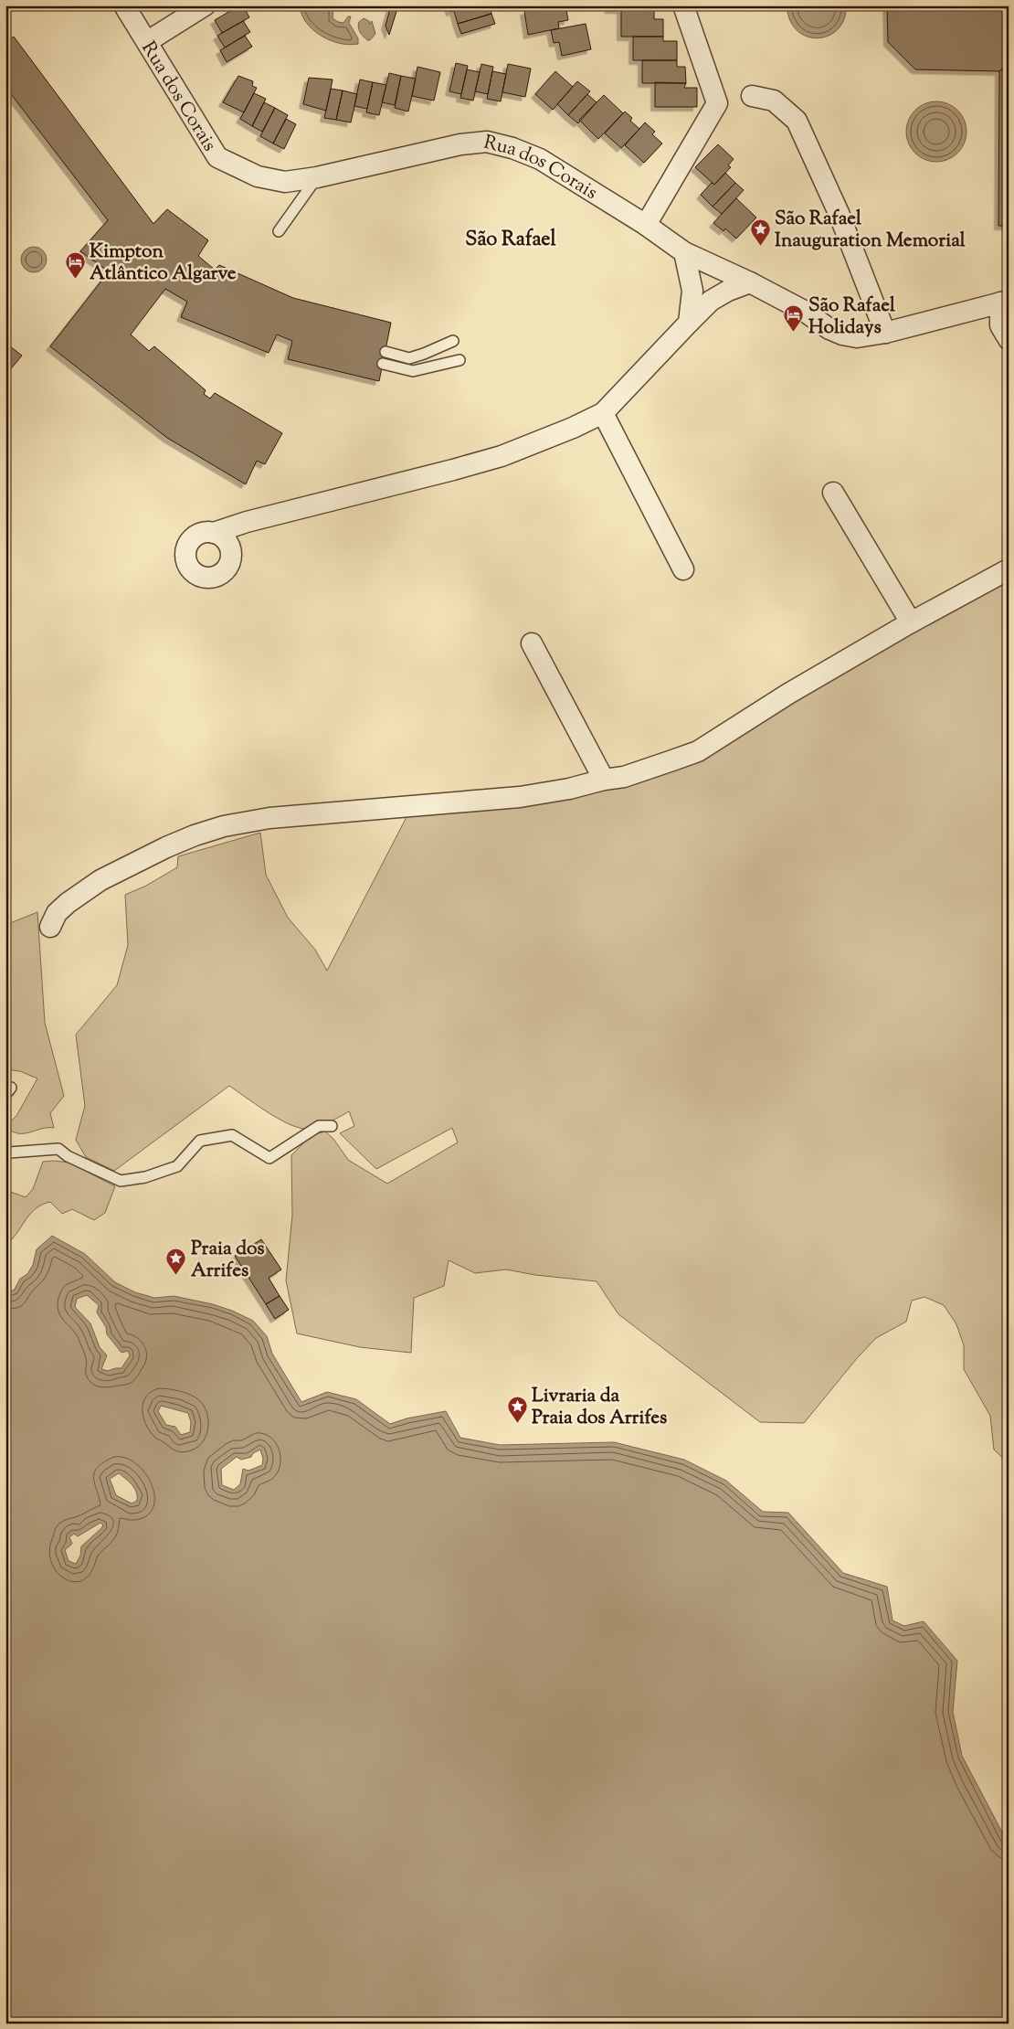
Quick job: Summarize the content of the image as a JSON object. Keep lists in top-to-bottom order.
{
  "streets": {
    "street": ["Rua dos Corais"]
  },
  "districts": ["São Rafael"],
  "places": {
    "place": ["São Rafael Inauguration Memorial", "Praia dos Arrifes", "Livraria da Praia dos Arrifes"],
    "hotel": ["Kimpton Atlântico Algarve", "São Rafael Holidays"]
  }
}
